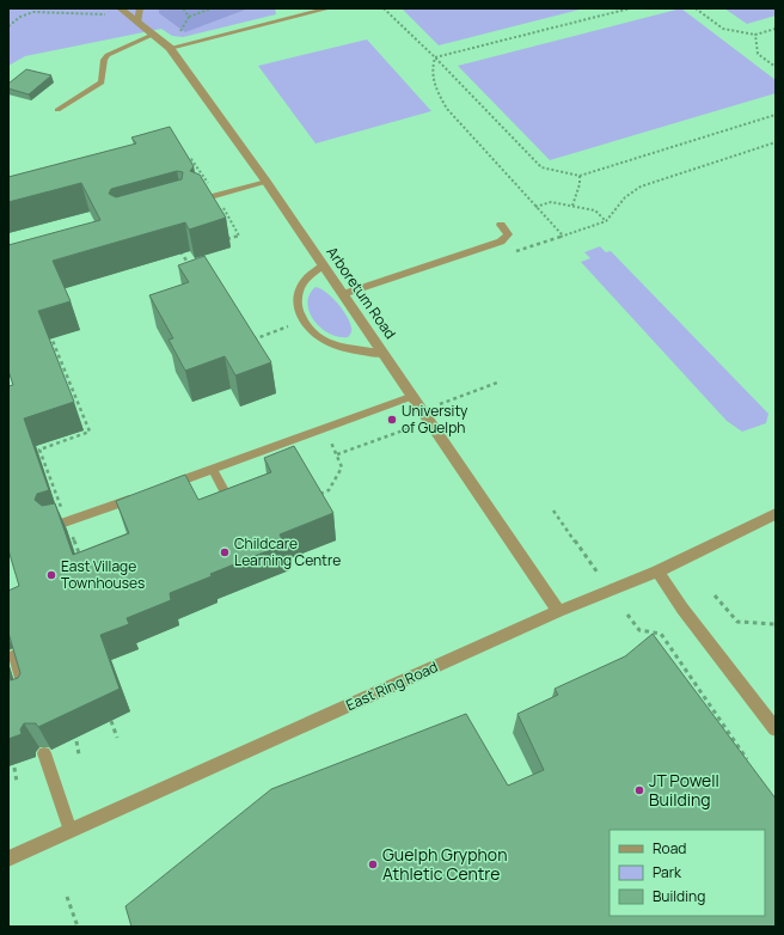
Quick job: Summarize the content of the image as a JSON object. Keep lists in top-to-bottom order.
{
  "streets": {
    "street": ["Arboretum Road", "East Ring Road"]
  },
  "crossings": [
    ["Arboretum Road", "East Ring Road"]
  ],
  "places": [
    "University of Guelph",
    "Childcare Learning Centre",
    "East Village Townhouses",
    "JT Powell Building",
    "Guelph Gryphon Athletic Centre"
  ],
  "legend": ["Road", "Park", "Building"]
}
